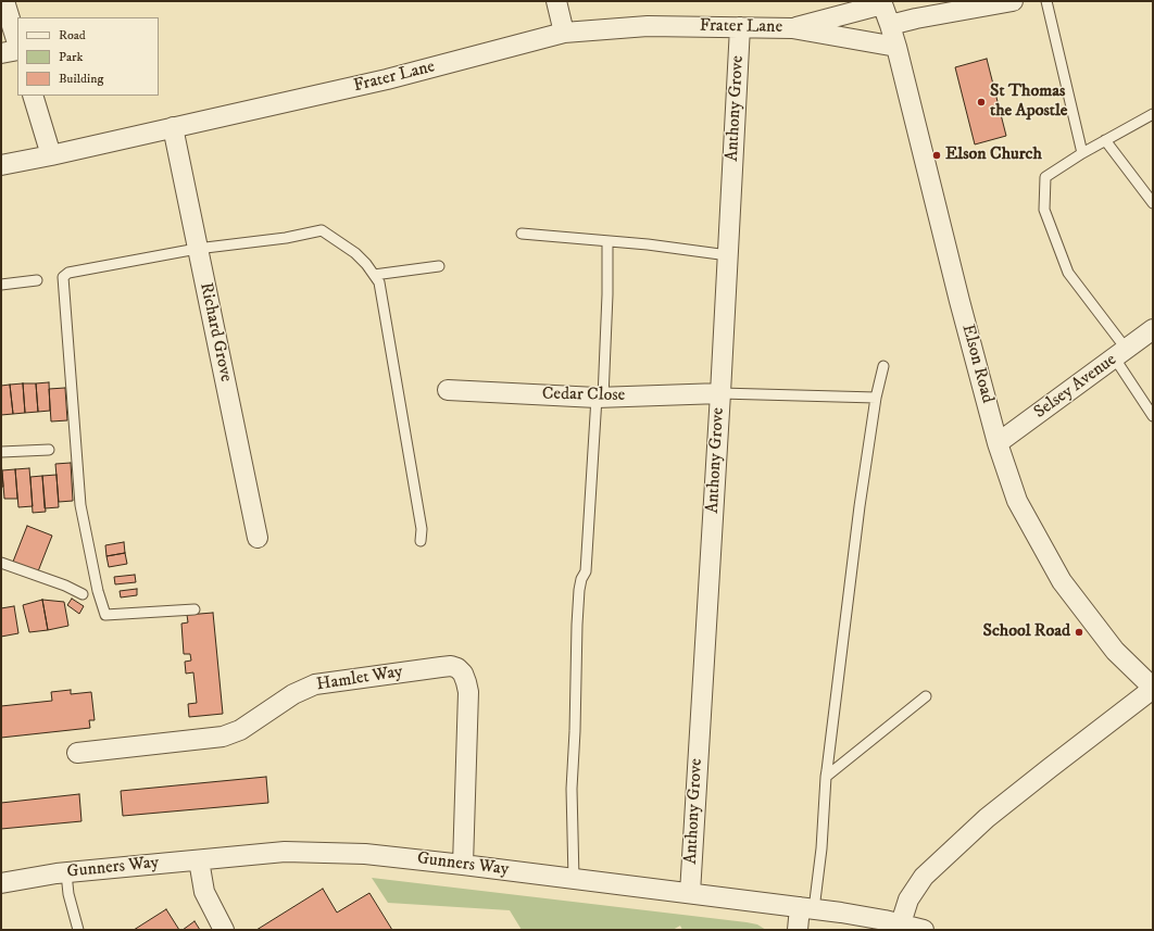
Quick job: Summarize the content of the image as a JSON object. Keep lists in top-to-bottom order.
{
  "streets": {
    "street": [
      "Frater Lane",
      "Anthony Grove",
      "Richard Grove",
      "Elson Road",
      "Selsey Avenue",
      "Cedar Close",
      "Hamlet Way",
      "Gunners Way"
    ]
  },
  "crossings": [
    ["Frater Lane", "Anthony Grove"],
    ["Frater Lane", "Richard Grove"],
    ["Frater Lane", "Elson Road"],
    ["Anthony Grove", "Cedar Close"],
    ["Anthony Grove", "Gunners Way"],
    ["Elson Road", "Selsey Avenue"],
    ["Hamlet Way", "Gunners Way"]
  ],
  "places": ["St Thomas the Apostle", "Elson Church", "School Road"],
  "legend": ["Road", "Park", "Building"]
}
